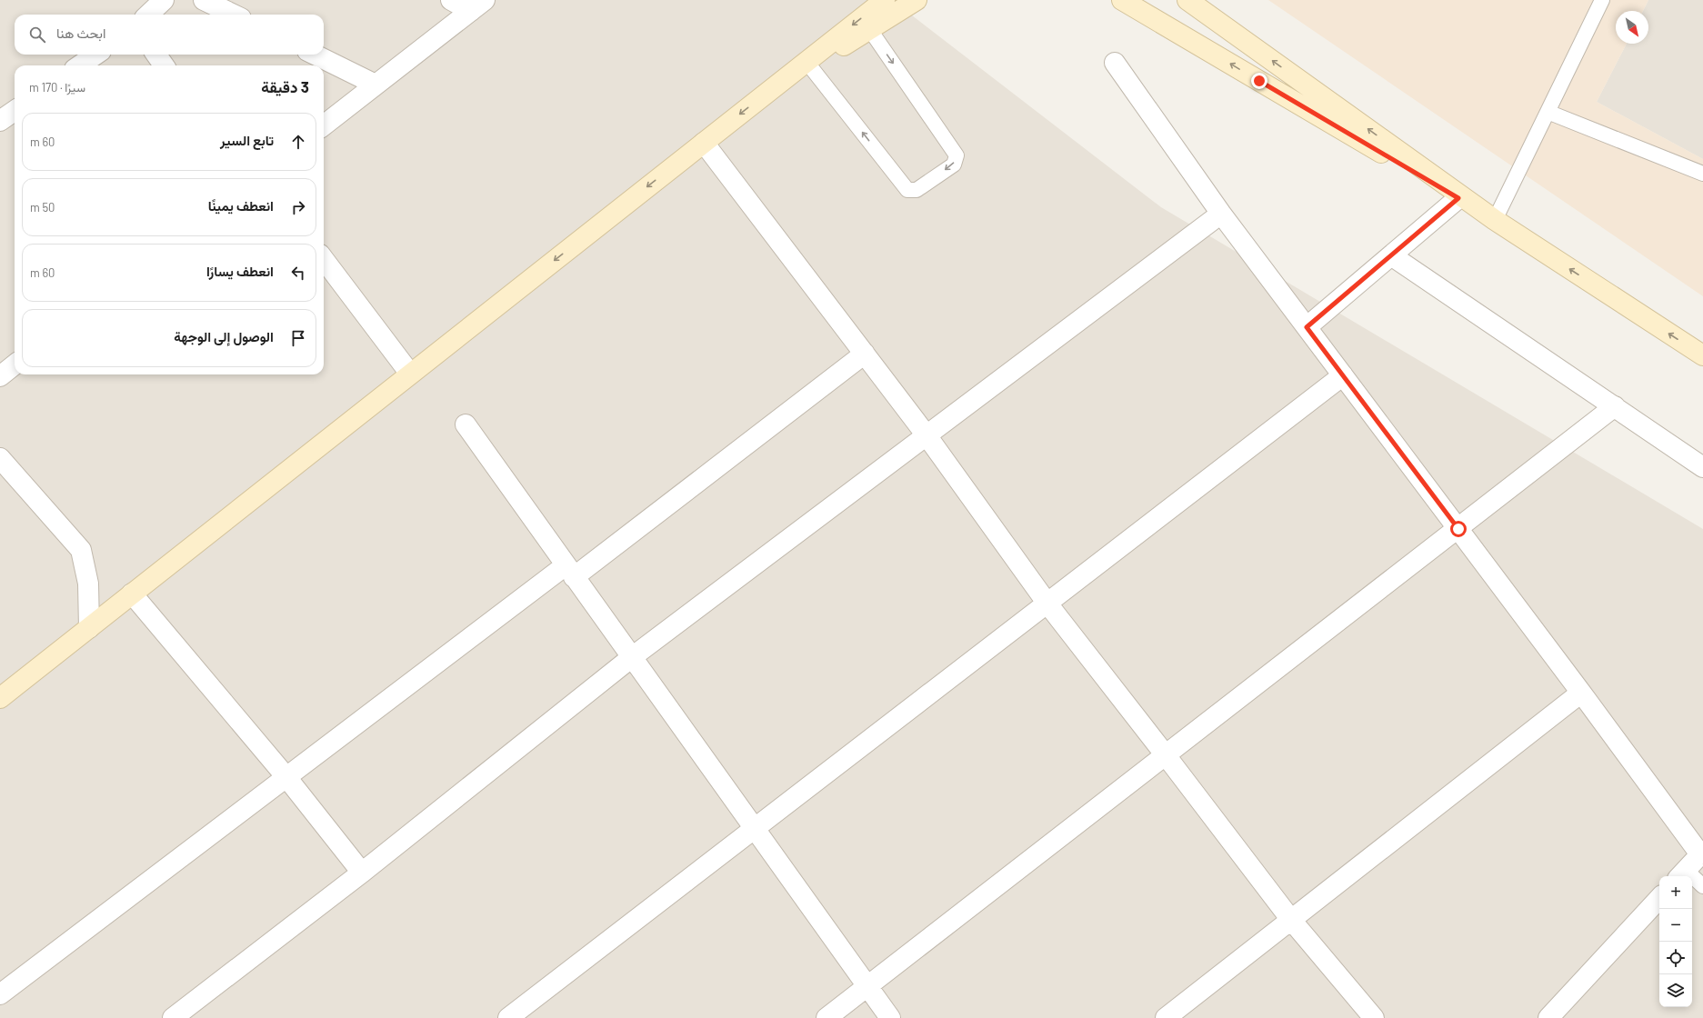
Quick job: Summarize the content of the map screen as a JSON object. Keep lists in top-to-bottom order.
{
  "north": "bottom right",
  "page": {
    "search": "ابحث هنا",
    "heading": ["3 دقيقة", "سيرًا · 170 m"],
    "list": [
      ["تابع السير", "60 m"],
      ["انعطف يمينًا", "50 m"],
      ["انعطف يسارًا", "60 m"],
      "الوصول إلى الوجهة"
    ],
    "map_buttons": ["+", "−"]
  }
}
